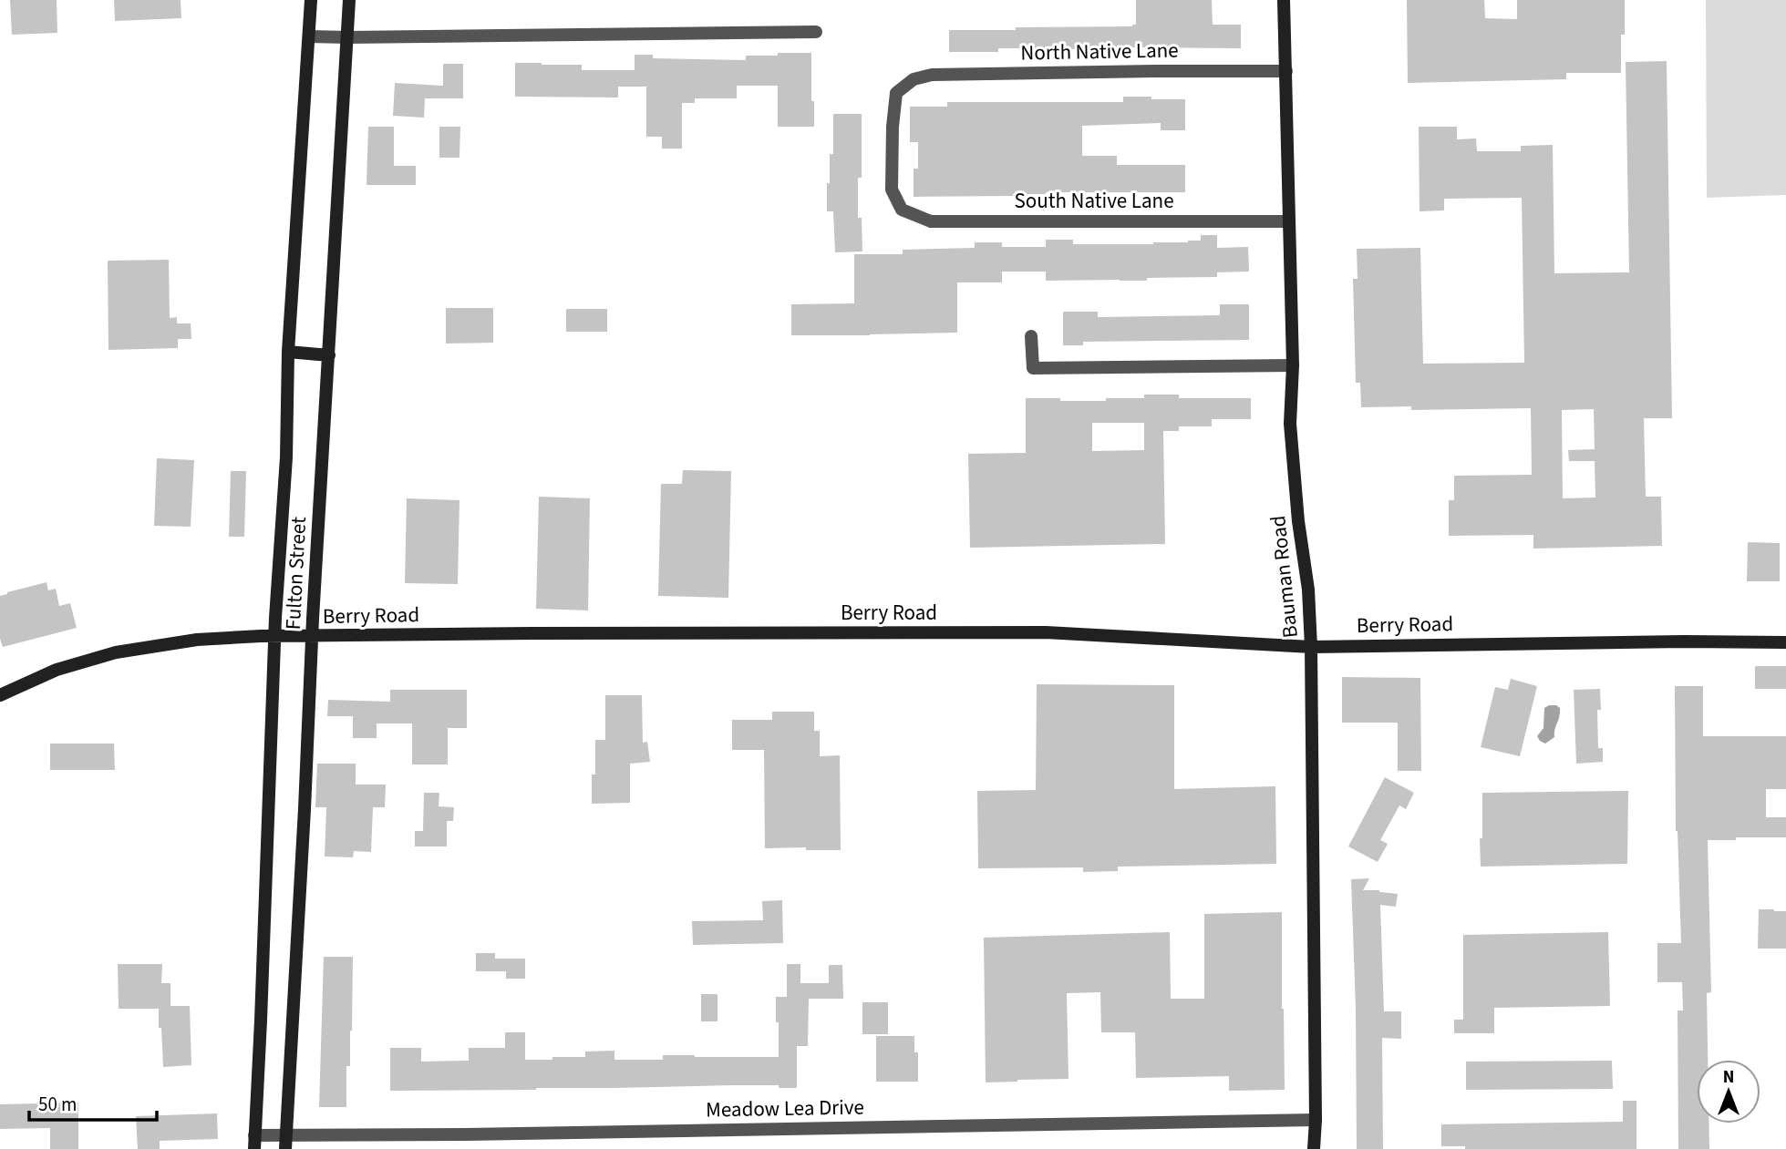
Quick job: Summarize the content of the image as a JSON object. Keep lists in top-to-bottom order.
{
  "streets": {
    "street": [
      "North Native Lane",
      "South Native Lane",
      "Fulton Street",
      "Bauman Road",
      "Berry Road",
      "Meadow Lea Drive"
    ]
  },
  "crossings": [
    ["North Native Lane", "South Native Lane"],
    ["North Native Lane", "Bauman Road"],
    ["South Native Lane", "Bauman Road"],
    ["Fulton Street", "Berry Road"],
    ["Fulton Street", "Meadow Lea Drive"],
    ["Bauman Road", "Berry Road"],
    ["Bauman Road", "Meadow Lea Drive"]
  ],
  "scale_bar": "50 m",
  "north": "top"
}
